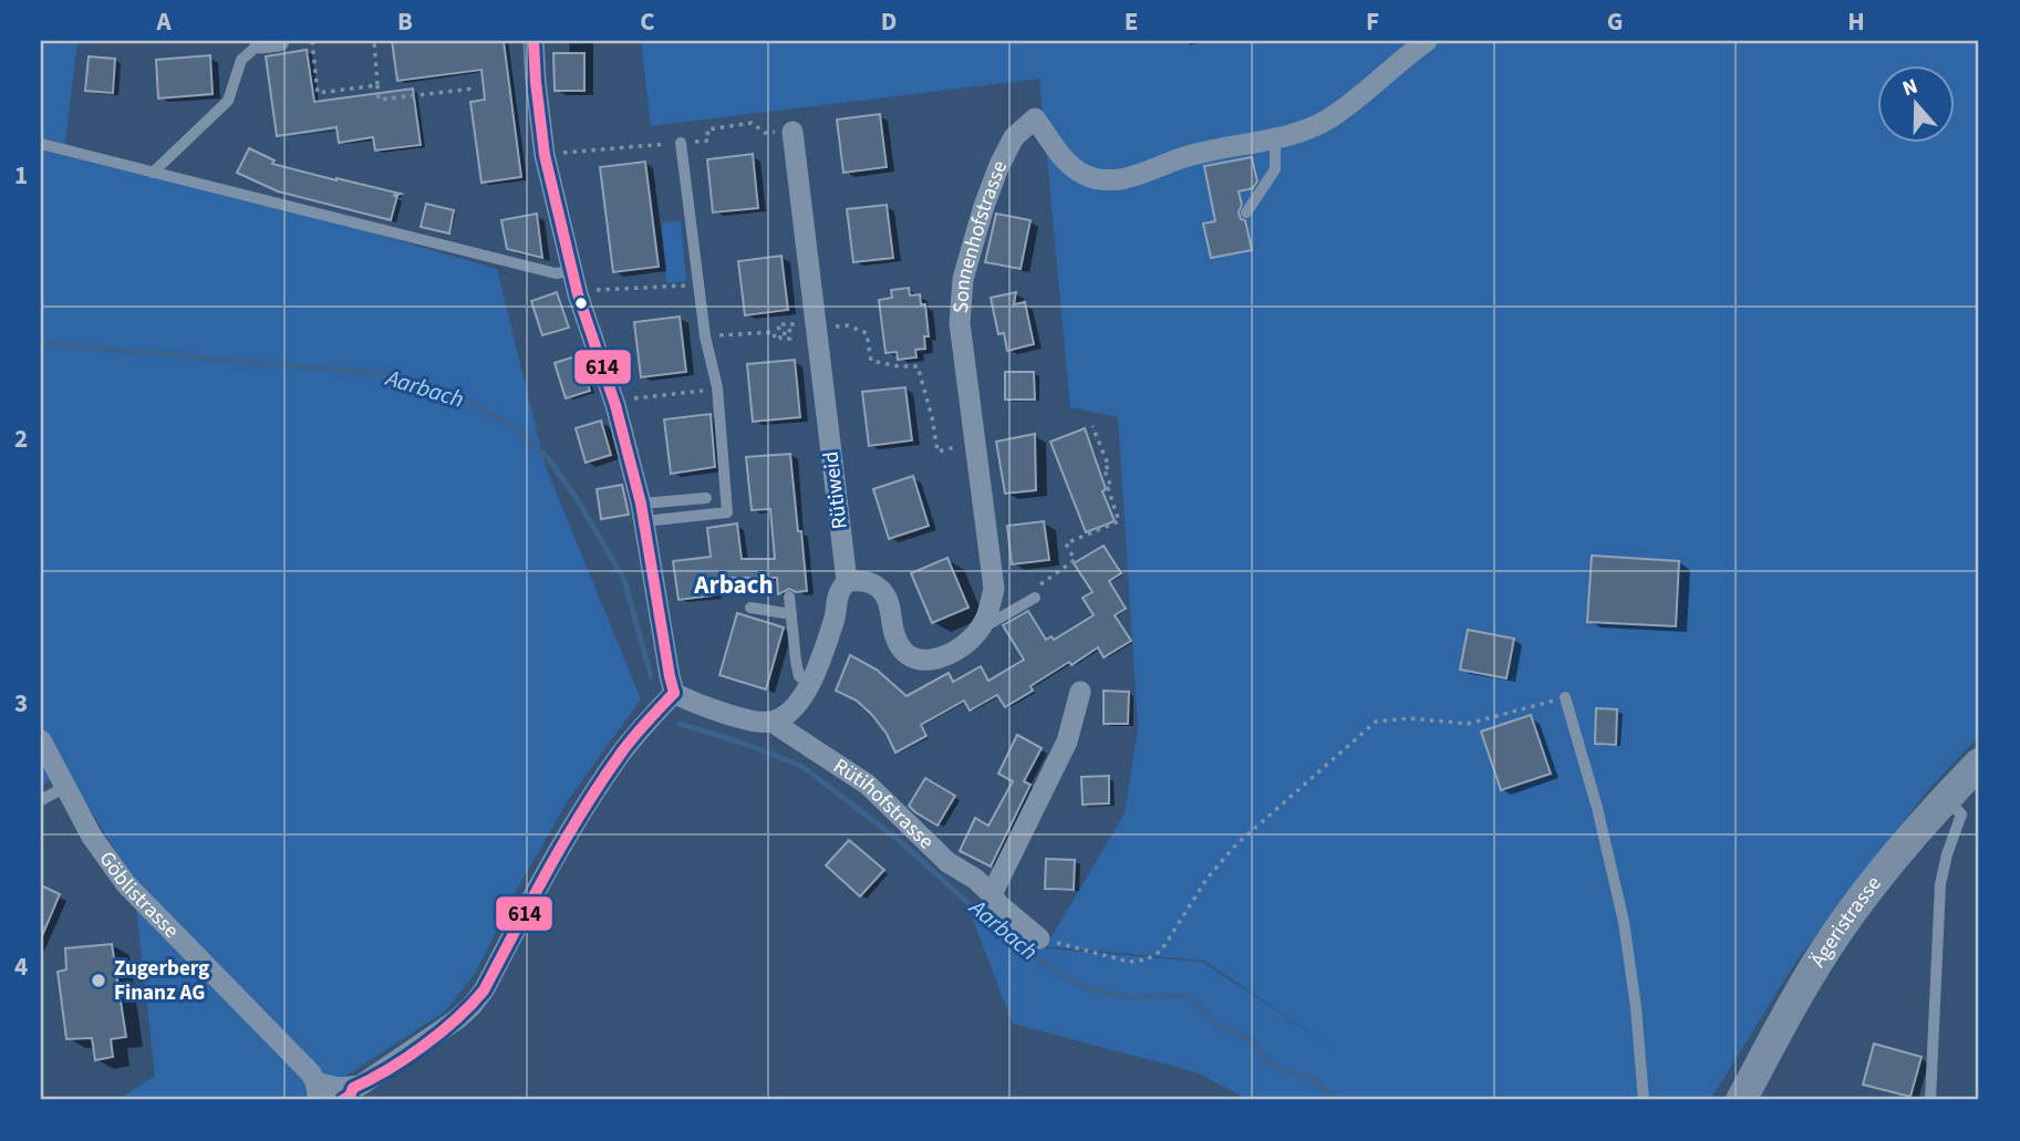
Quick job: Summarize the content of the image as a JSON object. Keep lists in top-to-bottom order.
{
  "streets": {
    "main road": ["Ägeristrasse"],
    "street": [
      "Sonnenhofstrasse",
      "Rütiweid",
      "Rütihofstrasse",
      "Göblistrasse"
    ]
  },
  "crossings": [
    ["Sonnenhofstrasse", "Rütiweid"],
    ["Rütiweid", "Rütihofstrasse"]
  ],
  "districts": ["Arbach"],
  "water": ["Aarbach"],
  "places": ["Zugerberg Finanz AG"],
  "lines": ["transit line 614"],
  "north": "top",
  "grid": {
    "columns": [
      "A",
      "B",
      "C",
      "D",
      "E",
      "F",
      "G",
      "H"
    ],
    "rows": [
      "1",
      "2",
      "3",
      "4"
    ]
  }
}
